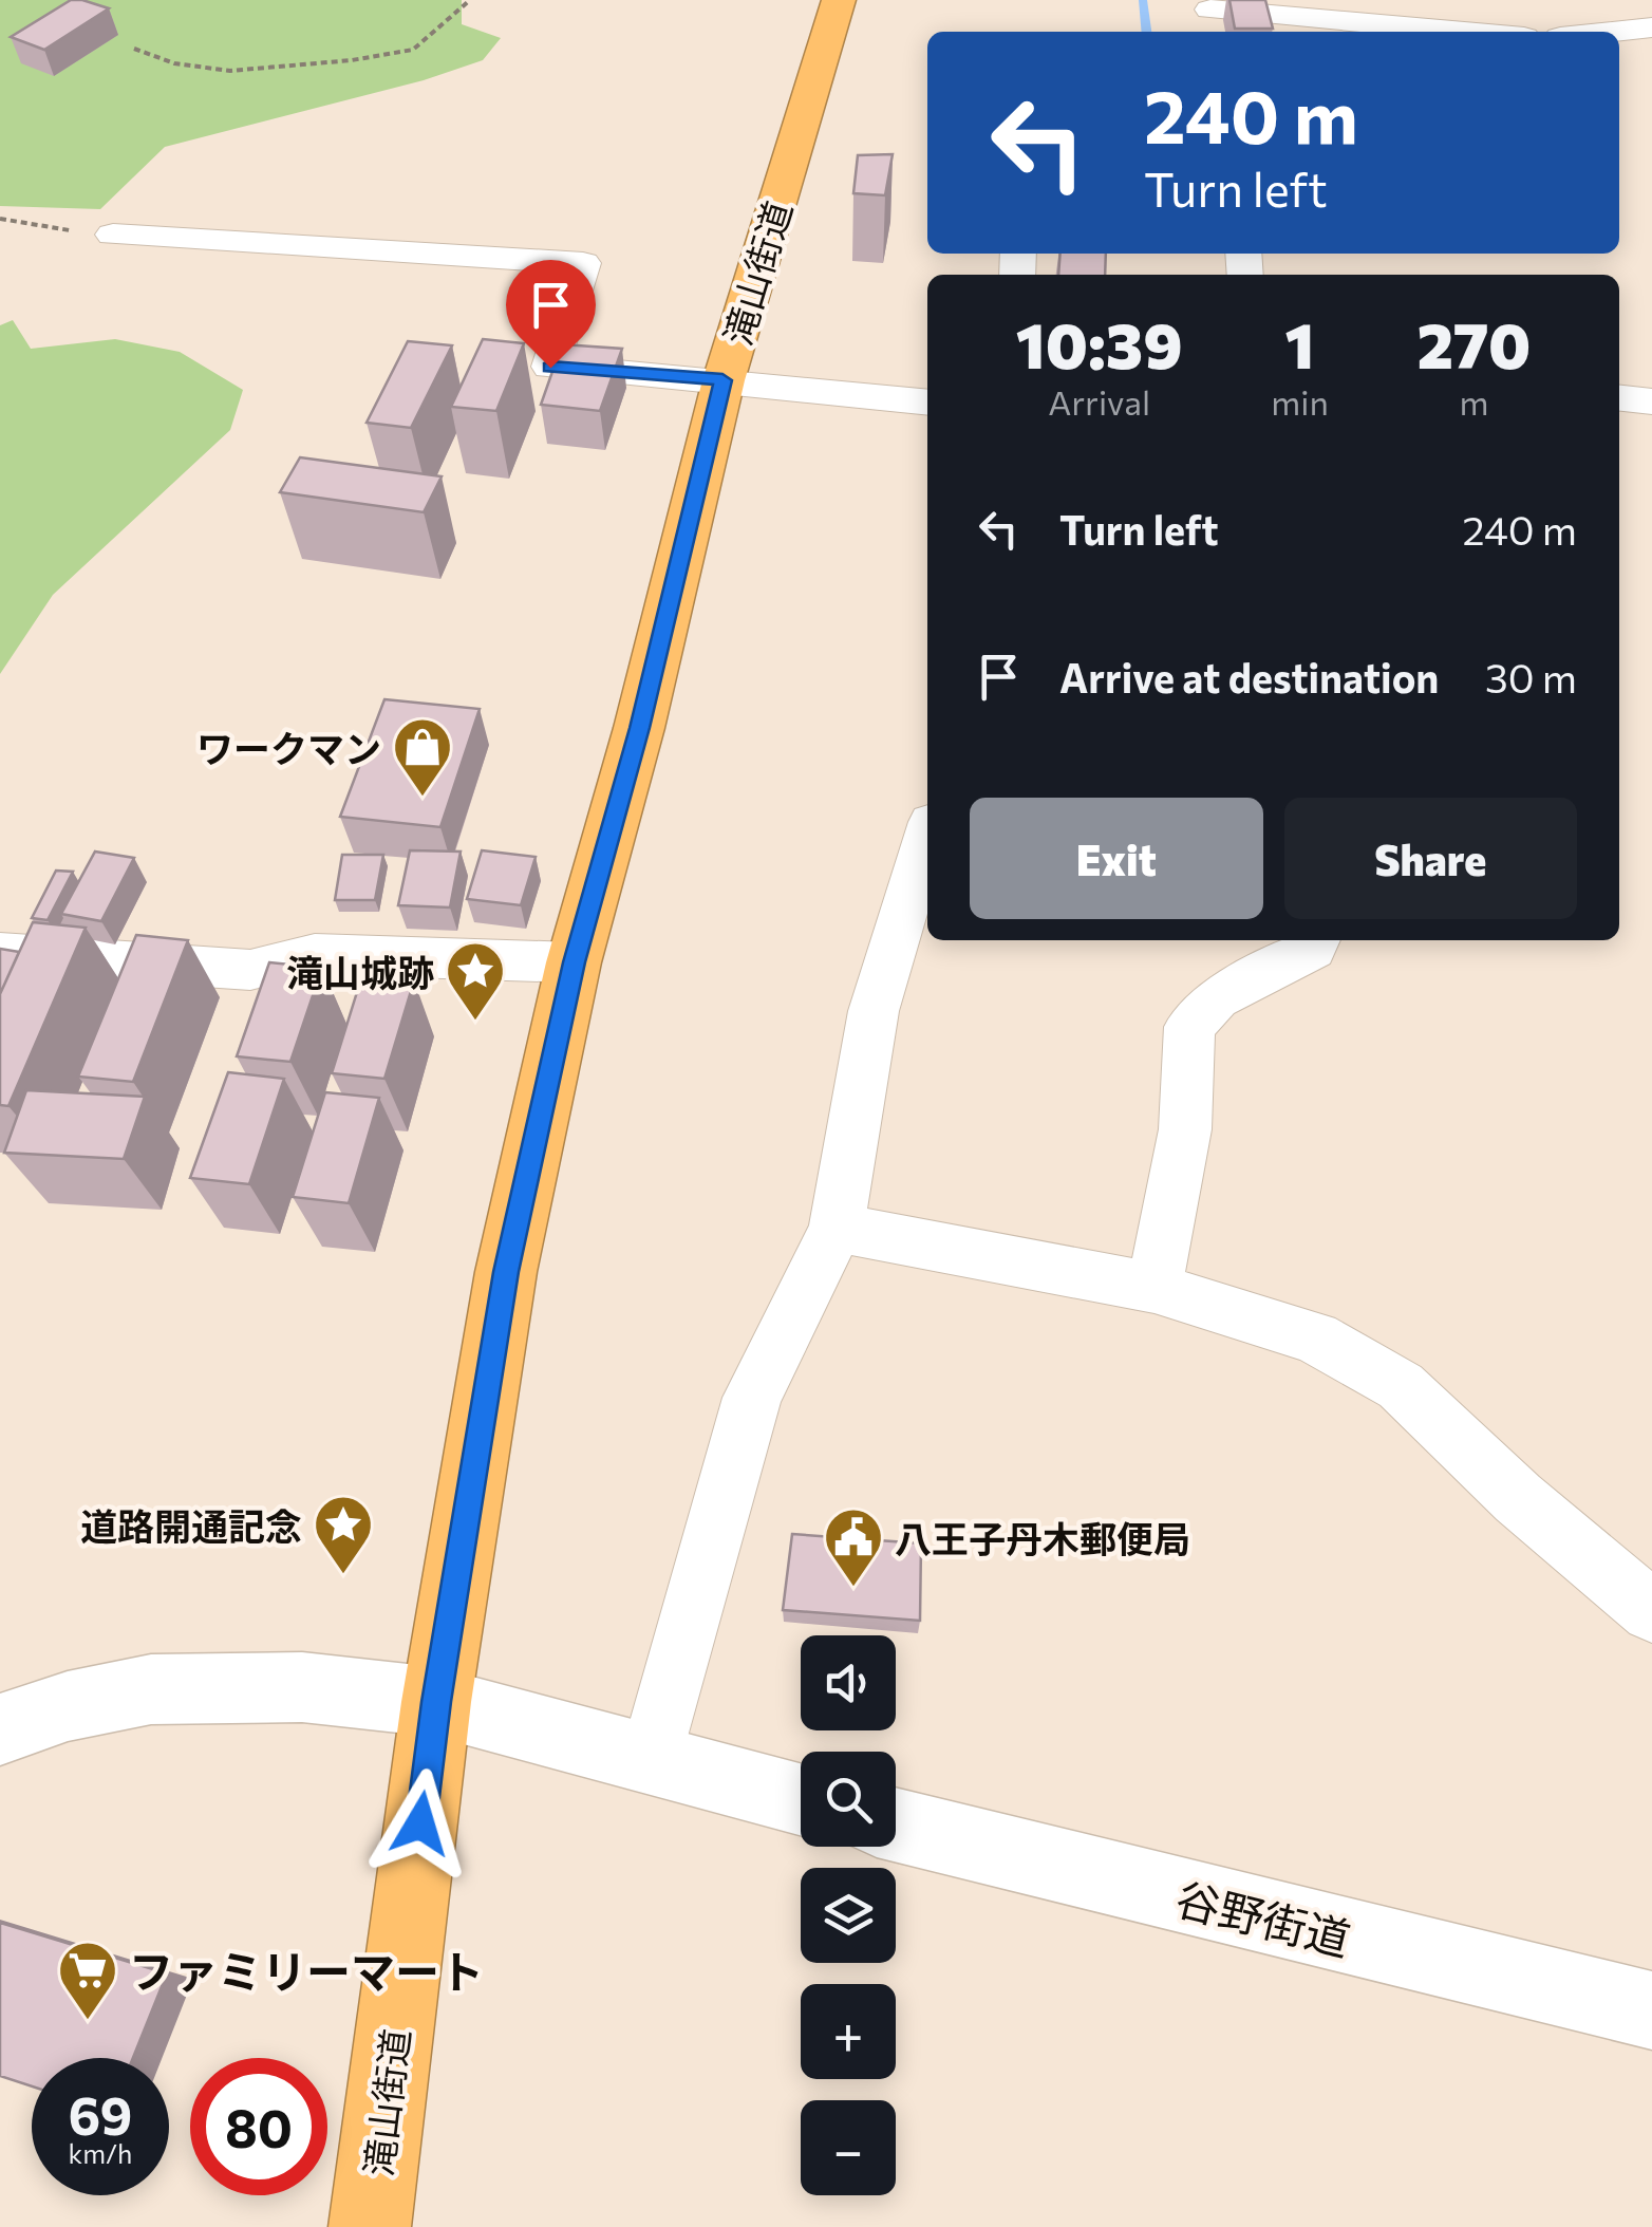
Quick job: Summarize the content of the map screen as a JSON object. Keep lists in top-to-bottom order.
{
  "streets": {
    "highway": ["滝山街道"],
    "main road": ["谷野街道"]
  },
  "places": {
    "shop": ["ワークマン"],
    "place": ["滝山城跡", "道路開通記念"],
    "public building": ["八王子丹木郵便局"],
    "supermarket": ["ファミリーマート"]
  },
  "page": {
    "turn": ["240 m", "Turn left"],
    "eta": [
      "10:39",
      "Arrival",
      "1",
      "min",
      "270",
      "m"
    ],
    "list": [
      {
        "name": "Turn left",
        "value": "240 m"
      },
      {
        "name": "Arrive at destination",
        "value": "30 m"
      }
    ],
    "buttons": ["Exit", "Share"],
    "map_buttons": ["+", "−"],
    "speed": "69 km/h",
    "limit": "80"
  }
}
